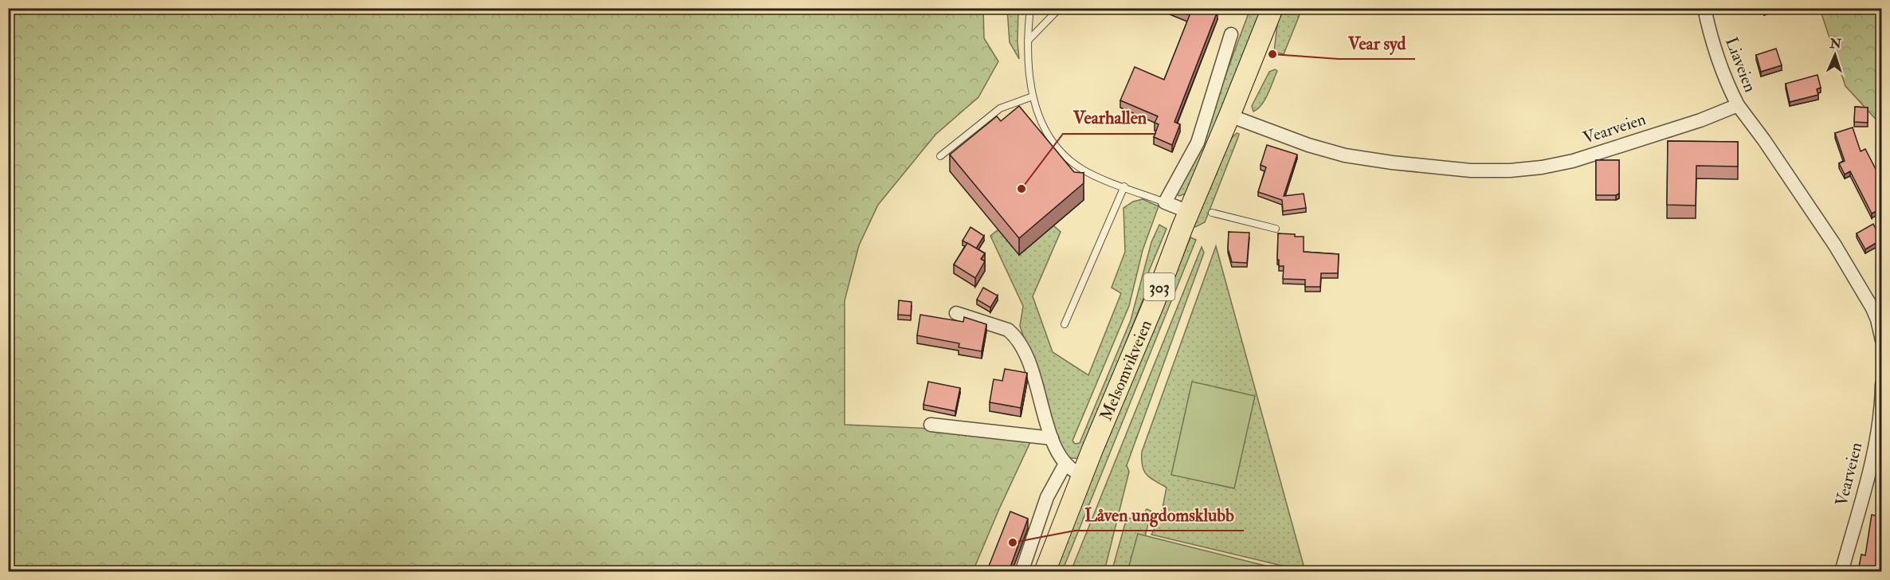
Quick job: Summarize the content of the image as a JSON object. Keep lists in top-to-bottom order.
{
  "streets": {
    "main road": ["303", "Melsomvikveien"],
    "street": ["Liaveien", "Vearveien"]
  },
  "crossings": [
    ["Liaveien", "Vearveien"],
    ["Vearveien", "Melsomvikveien"]
  ],
  "places": ["Vear syd", "Vearhallen", "Låven ungdomsklubb"],
  "north": "top"
}
